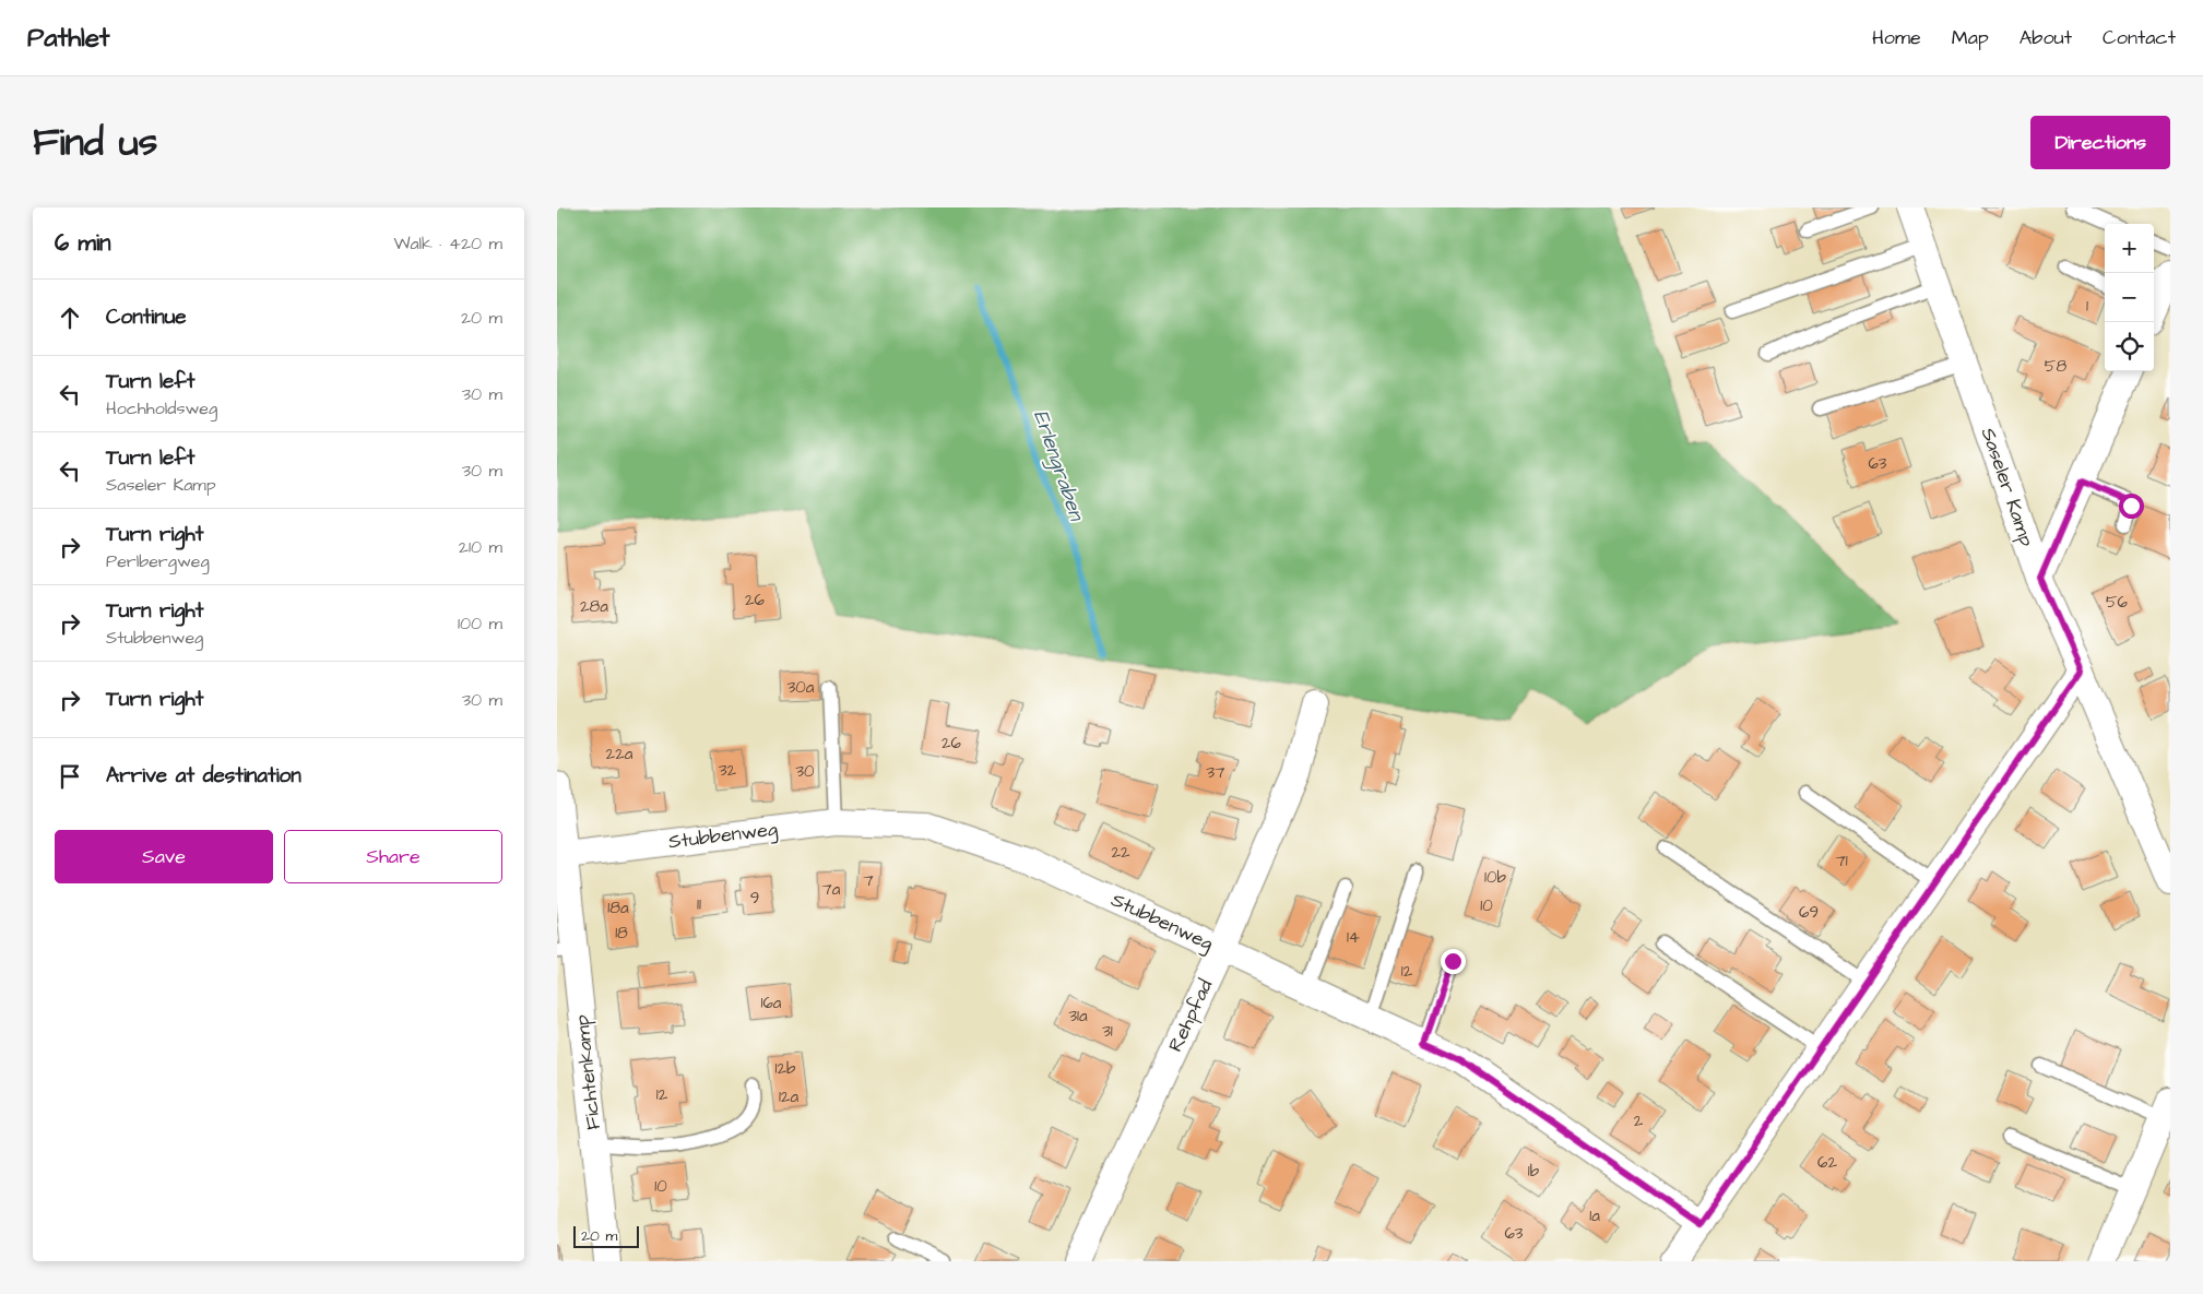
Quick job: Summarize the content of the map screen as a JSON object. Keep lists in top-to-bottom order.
{
  "streets": {
    "street": [
      "Saseler Kamp",
      "Stubbenweg",
      "Rehpfad",
      "Fichtenkamp"
    ]
  },
  "crossings": [
    ["Stubbenweg", "Rehpfad"],
    ["Stubbenweg", "Fichtenkamp"]
  ],
  "water": ["Erlengraben"],
  "house_numbers": [
    "1",
    "58",
    "63",
    "26",
    "56",
    "28a",
    "30a",
    "26",
    "22a",
    "32",
    "30",
    "37",
    "22",
    "71",
    "10b",
    "7",
    "7a",
    "9",
    "11",
    "10",
    "18a",
    "69",
    "18",
    "14",
    "12",
    "16a",
    "31a",
    "31",
    "12b",
    "12",
    "12a",
    "2",
    "62",
    "1b",
    "10",
    "1a",
    "63"
  ],
  "scale_bar": "20 m",
  "page": {
    "header": "Pathlet",
    "nav": [
      "Home",
      "Map",
      "About",
      "Contact"
    ],
    "title": "Find us",
    "buttons": [
      "Directions",
      ["Save", "Share"]
    ],
    "heading": ["6 min", "Walk · 420 m"],
    "map_buttons": ["+", "−"],
    "list": [
      ["Continue", "20 m"],
      ["Turn left", "Hochholdsweg", "30 m"],
      ["Turn left", "Saseler Kamp", "30 m"],
      ["Turn right", "Perlbergweg", "210 m"],
      ["Turn right", "Stubbenweg", "100 m"],
      ["Turn right", "30 m"],
      "Arrive at destination"
    ],
    "scale": "20 m"
  }
}
